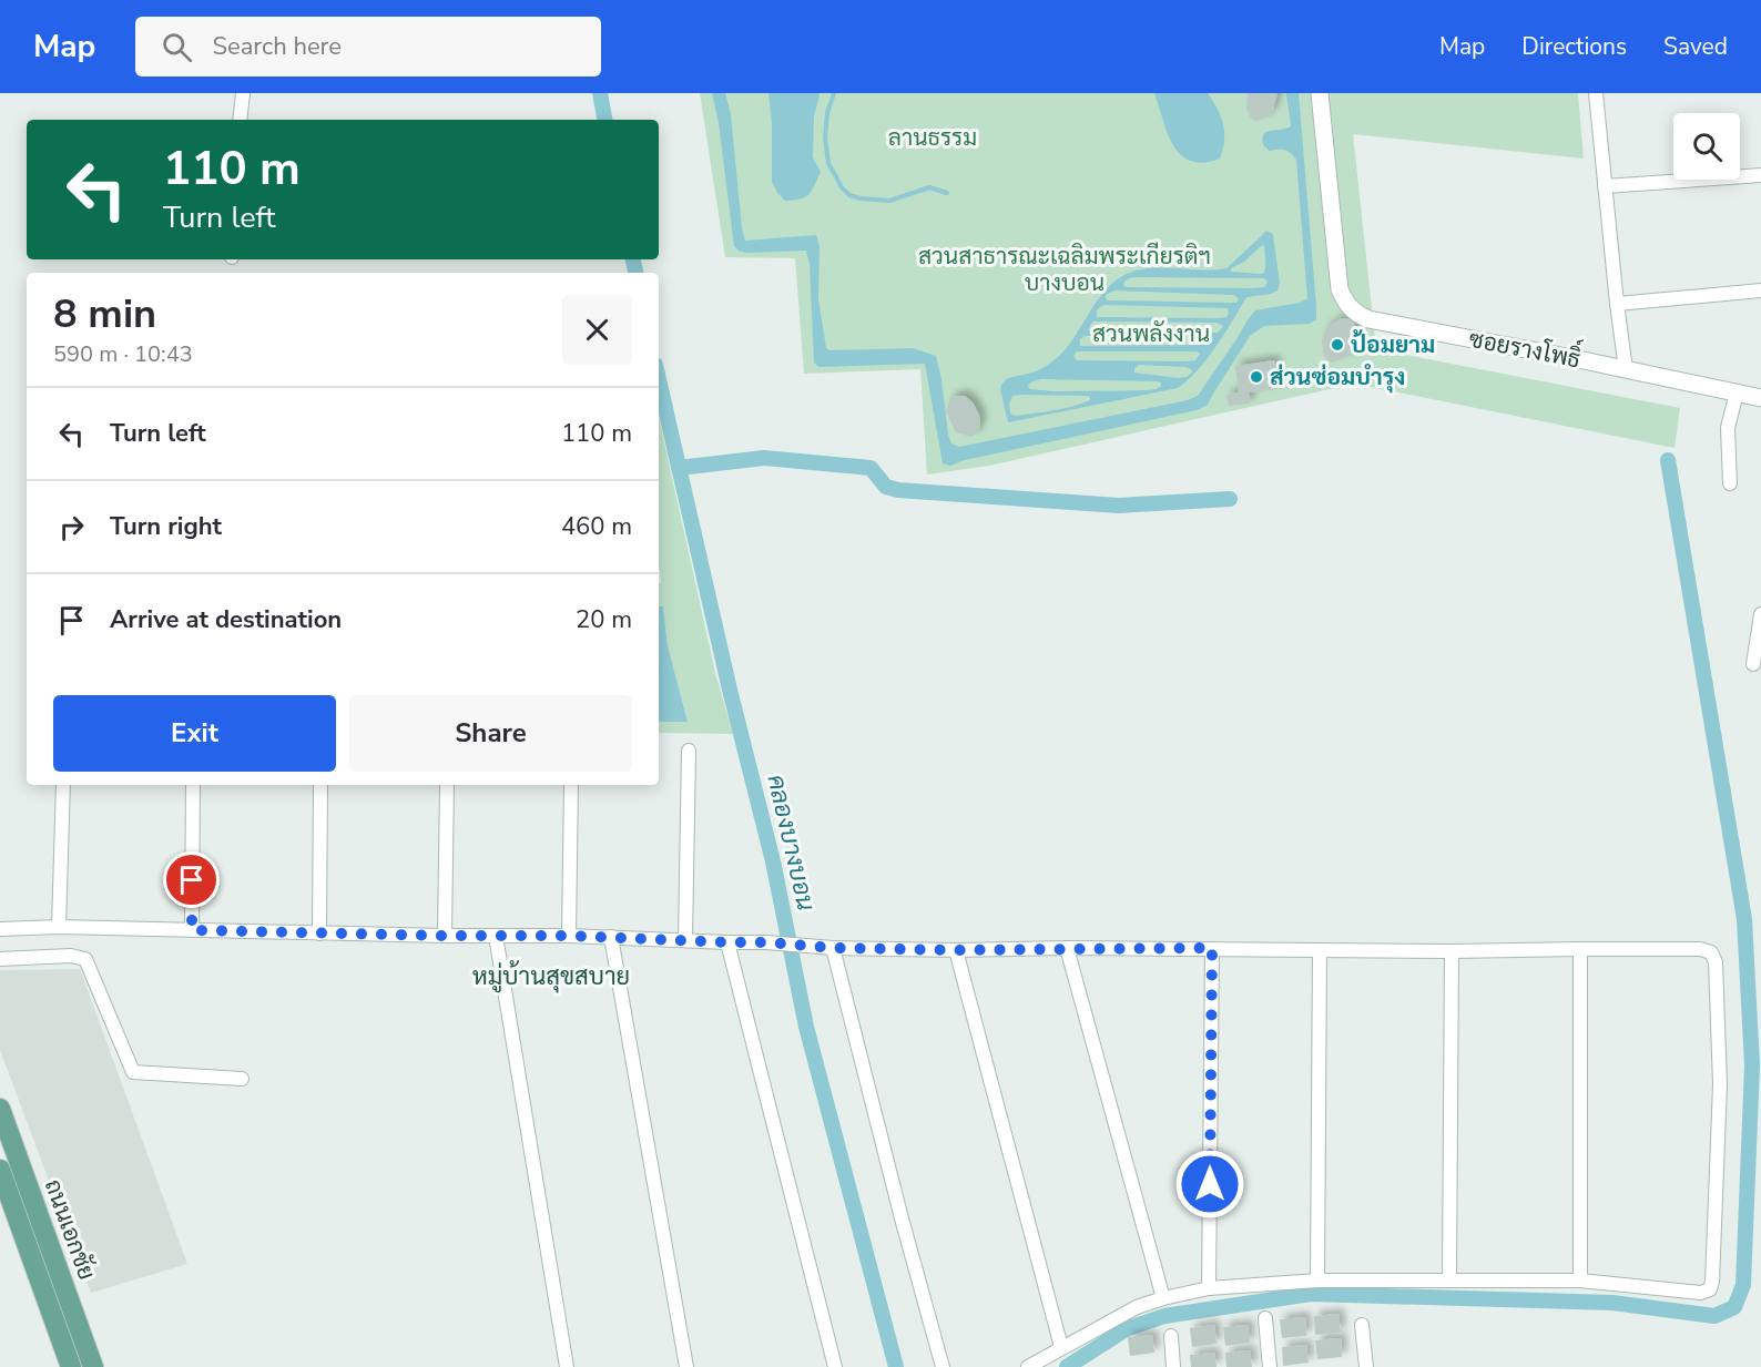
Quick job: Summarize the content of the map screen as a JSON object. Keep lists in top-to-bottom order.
{
  "streets": {
    "main road": ["ถนนเอกชัย"],
    "street": ["ซอยรางโพธิ์"]
  },
  "districts": ["หมู่บ้านสุขสบาย"],
  "water": ["คลองบางบอน"],
  "parks": ["ลานธรรม", "สวนสาธารณะเฉลิมพระเกียรติฯ บางบอน", "สวนพลังงาน"],
  "places": ["ป้อมยาม", "ส่วนซ่อมบำรุง"],
  "page": {
    "header": "Map",
    "search": "Search here",
    "nav": ["Map", "Directions", "Saved"],
    "turn": ["110 m", "Turn left"],
    "heading": ["8 min", "590 m · 10:43"],
    "list": [
      {
        "name": "Turn left",
        "value": "110 m"
      },
      {
        "name": "Turn right",
        "value": "460 m"
      },
      {
        "name": "Arrive at destination",
        "value": "20 m"
      }
    ],
    "buttons": ["Exit", "Share"]
  }
}
